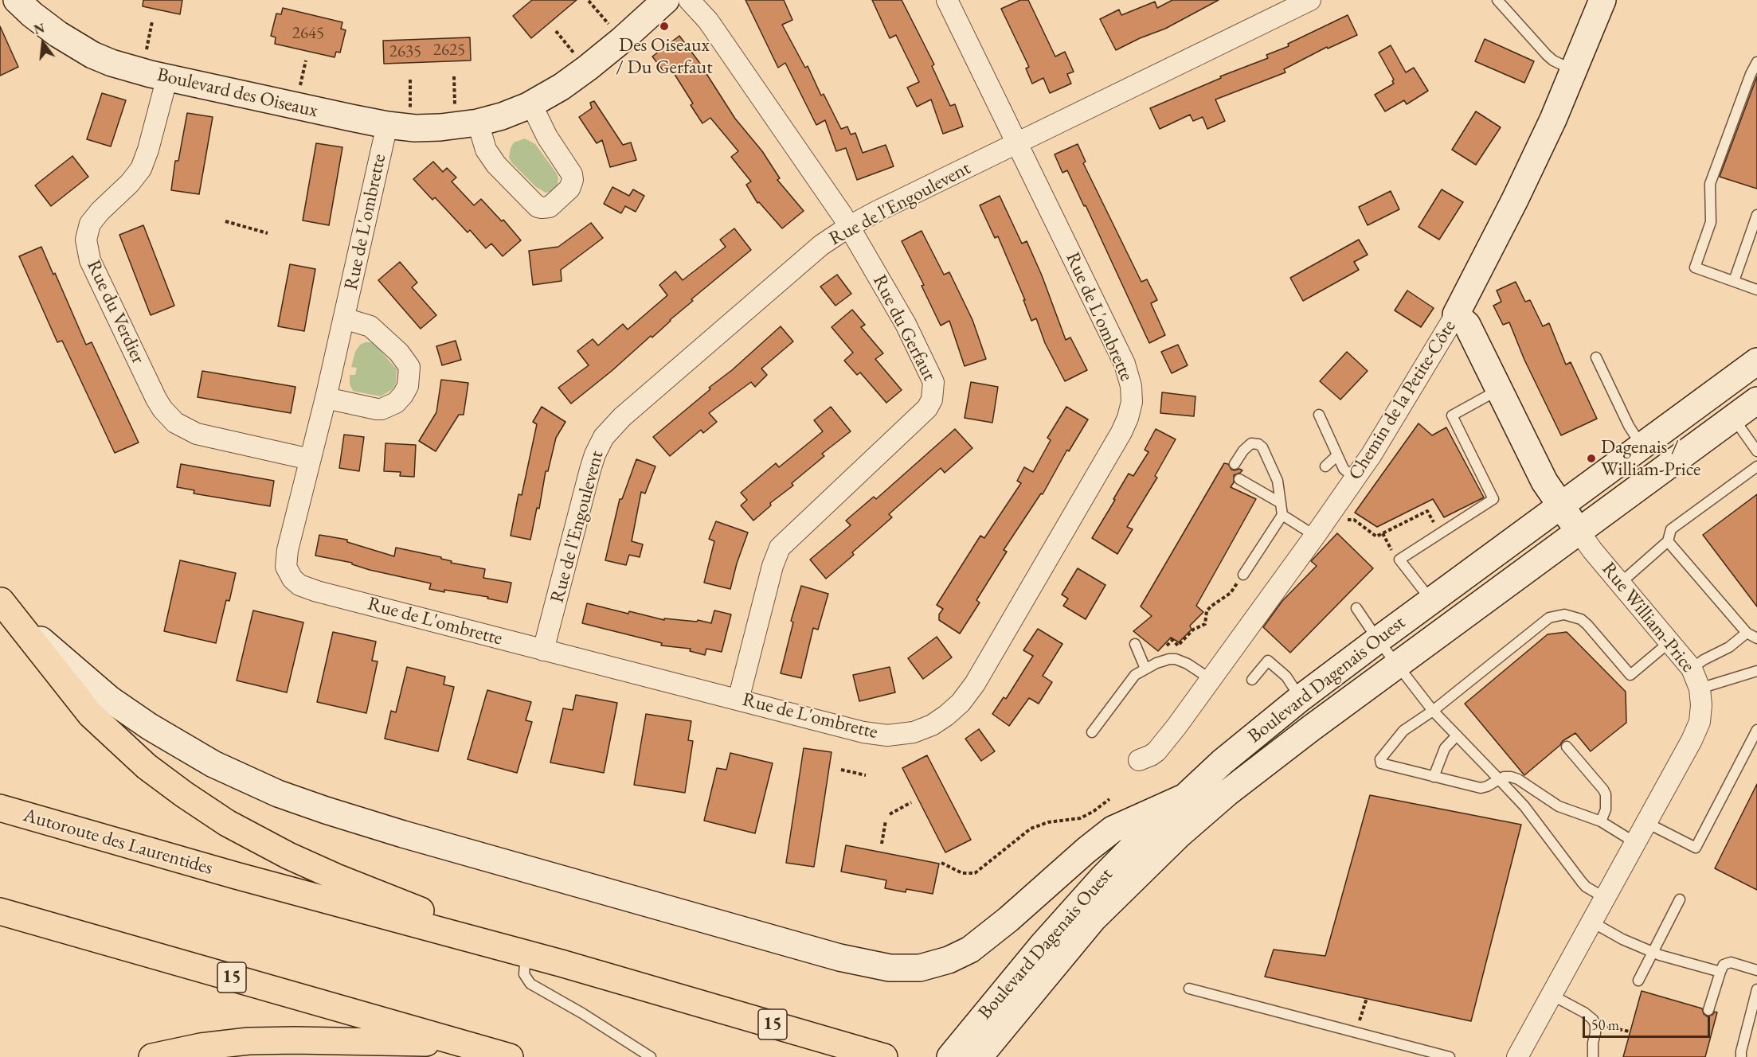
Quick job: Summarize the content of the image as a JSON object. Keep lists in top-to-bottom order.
{
  "streets": {
    "highway": ["Autoroute des Laurentides", "15"],
    "main road": [
      "Boulevard des Oiseaux",
      "Chemin de la Petite-Côte",
      "Rue William-Price",
      "Boulevard Dagenais Ouest"
    ],
    "street": [
      "Rue de l'Engoulevent",
      "Rue de L'ombrette",
      "Rue du Verdier",
      "Rue du Gerfaut"
    ]
  },
  "crossings": [
    ["Boulevard des Oiseaux", "Rue de L'ombrette"],
    ["Boulevard des Oiseaux", "Rue du Verdier"],
    ["Rue de l'Engoulevent", "Rue de L'ombrette"],
    ["Rue de l'Engoulevent", "Rue du Gerfaut"],
    ["Rue de L'ombrette", "Rue du Verdier"],
    ["Rue de L'ombrette", "Rue du Gerfaut"],
    ["Chemin de la Petite-Côte", "Rue William-Price"],
    ["Rue William-Price", "Boulevard Dagenais Ouest"],
    ["Autoroute des Laurentides", "15"]
  ],
  "places": ["Des Oiseaux / Du Gerfaut", "Dagenais / William-Price"],
  "house_numbers": ["2645", "2625", "2635"],
  "scale_bar": "50 m",
  "north": "top"
}
